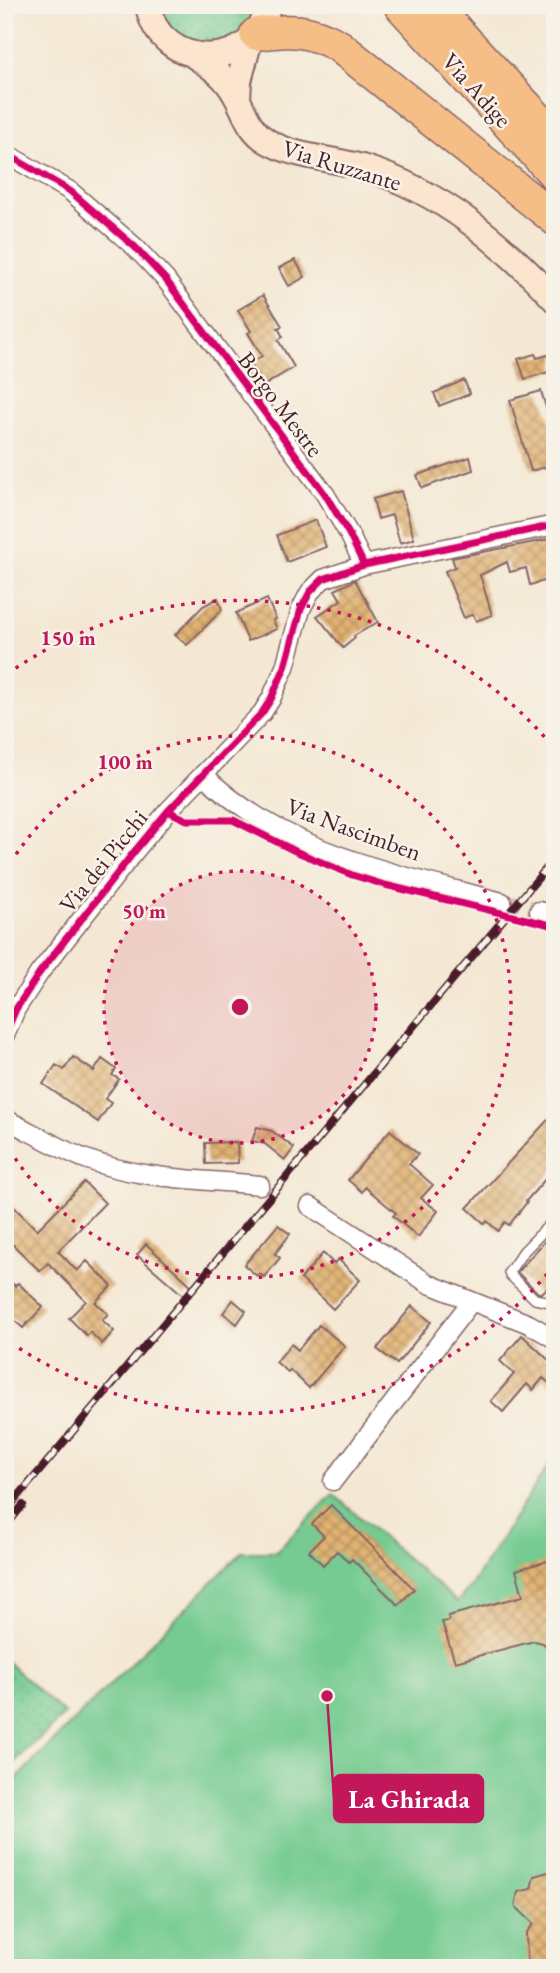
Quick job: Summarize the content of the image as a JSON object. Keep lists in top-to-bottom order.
{
  "streets": {
    "highway": ["Via Adige"],
    "street": [
      "Via Ruzzante",
      "Borgo Mestre",
      "Via Nascimben",
      "Via dei Picchi"
    ]
  },
  "crossings": [
    ["Borgo Mestre", "Via dei Picchi"],
    ["Via Nascimben", "Via dei Picchi"]
  ],
  "places": ["La Ghirada"],
  "rings": ["150 m", "100 m", "50 m"]
}
